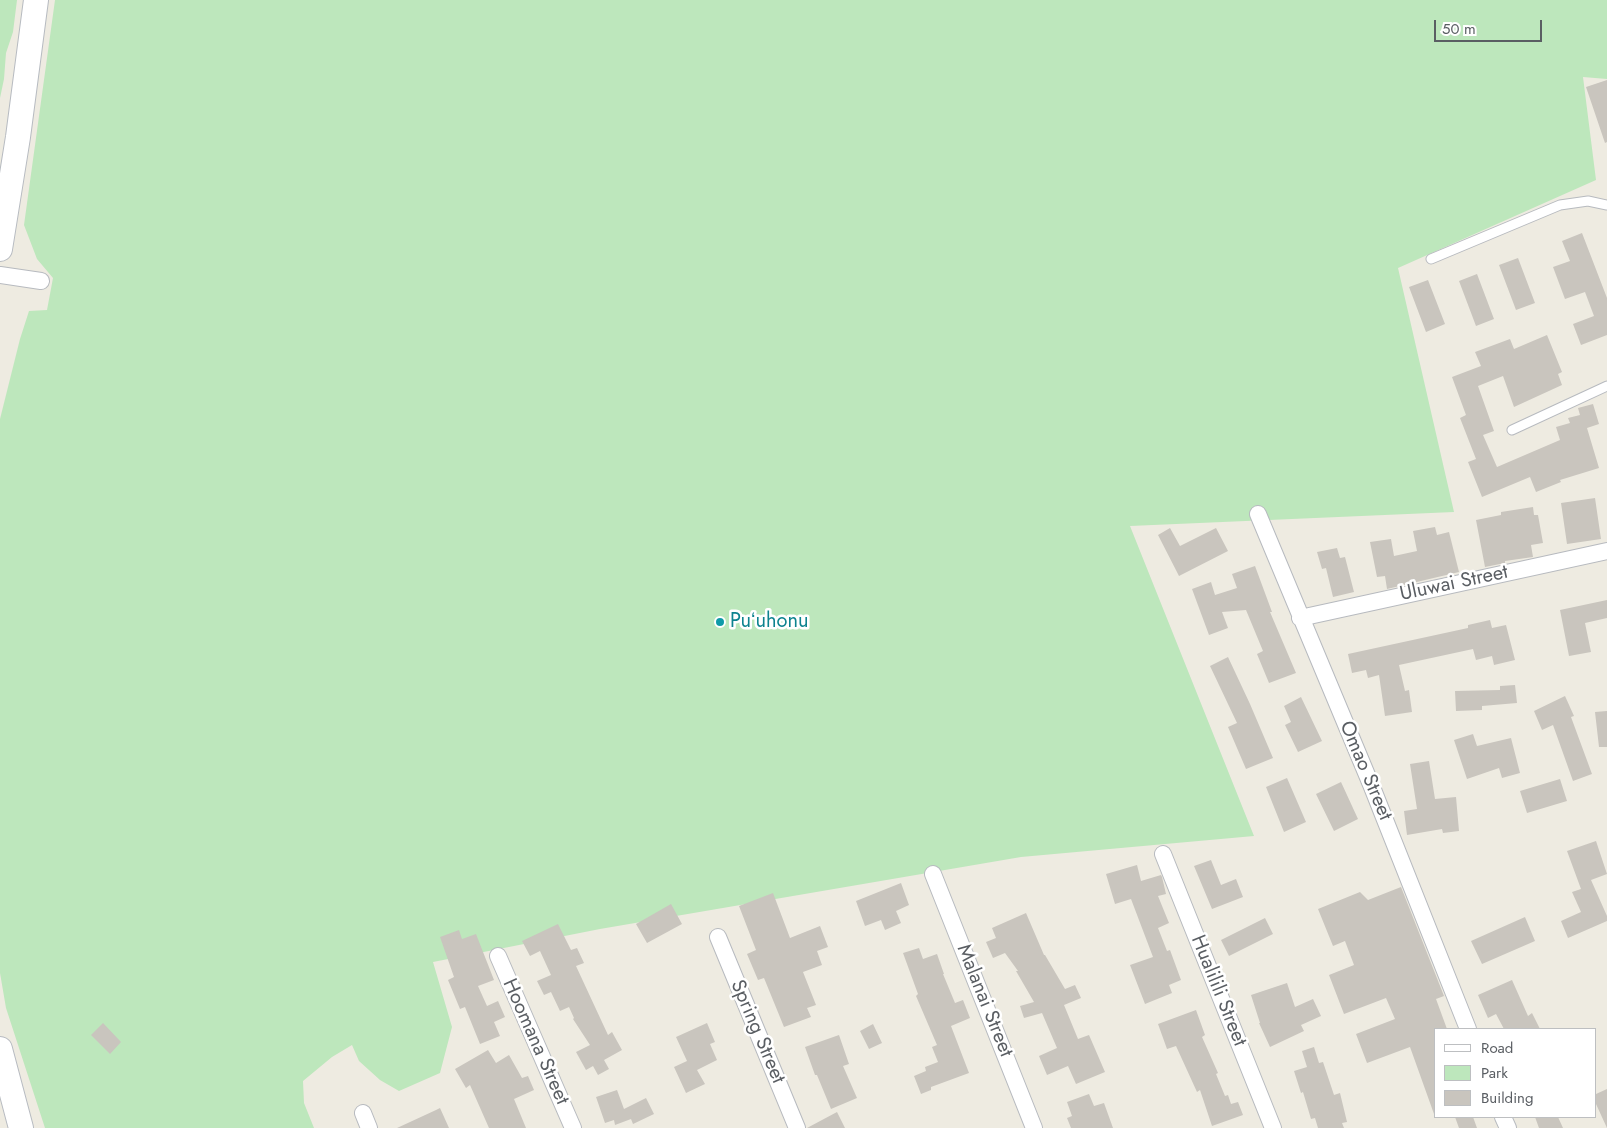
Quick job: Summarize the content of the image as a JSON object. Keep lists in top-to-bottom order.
{
  "streets": {
    "street": [
      "Uluwai Street",
      "Omao Street",
      "Hualilili Street",
      "Malanai Street",
      "Spring Street",
      "Hoomana Street"
    ]
  },
  "crossings": [
    ["Uluwai Street", "Omao Street"]
  ],
  "places": ["Puʻuhonu"],
  "legend": ["Road", "Park", "Building"],
  "scale_bar": "50 m"
}
